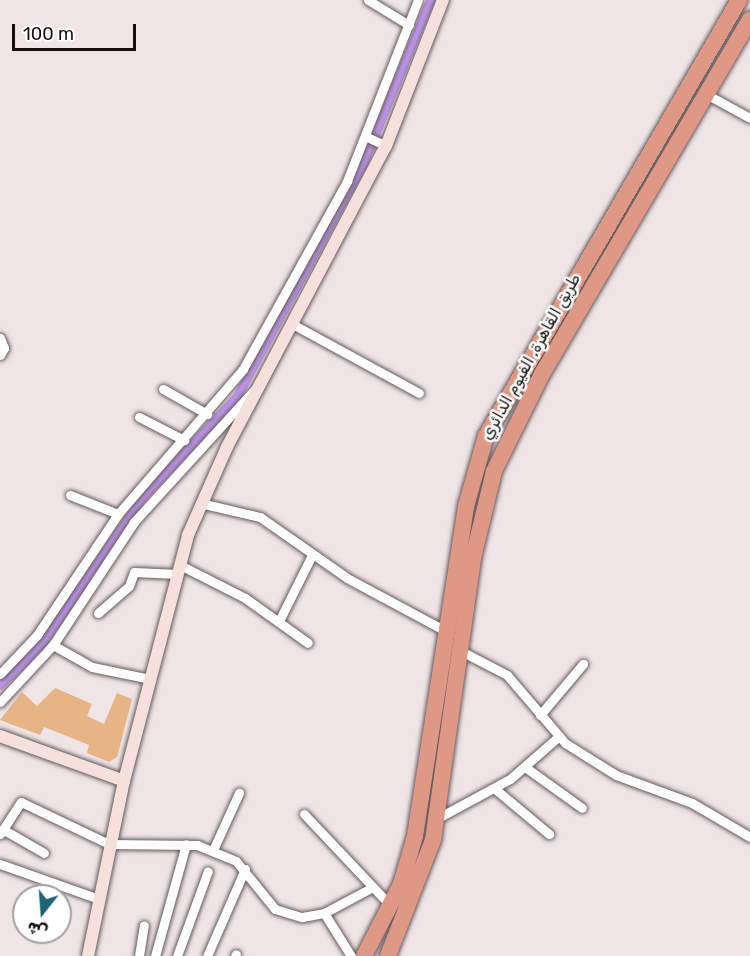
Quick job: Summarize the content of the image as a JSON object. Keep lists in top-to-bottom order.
{
  "streets": {
    "highway": ["طريق القاهرة, الفيوم الدائري"]
  },
  "scale_bar": "100 m",
  "north": "bottom"
}
